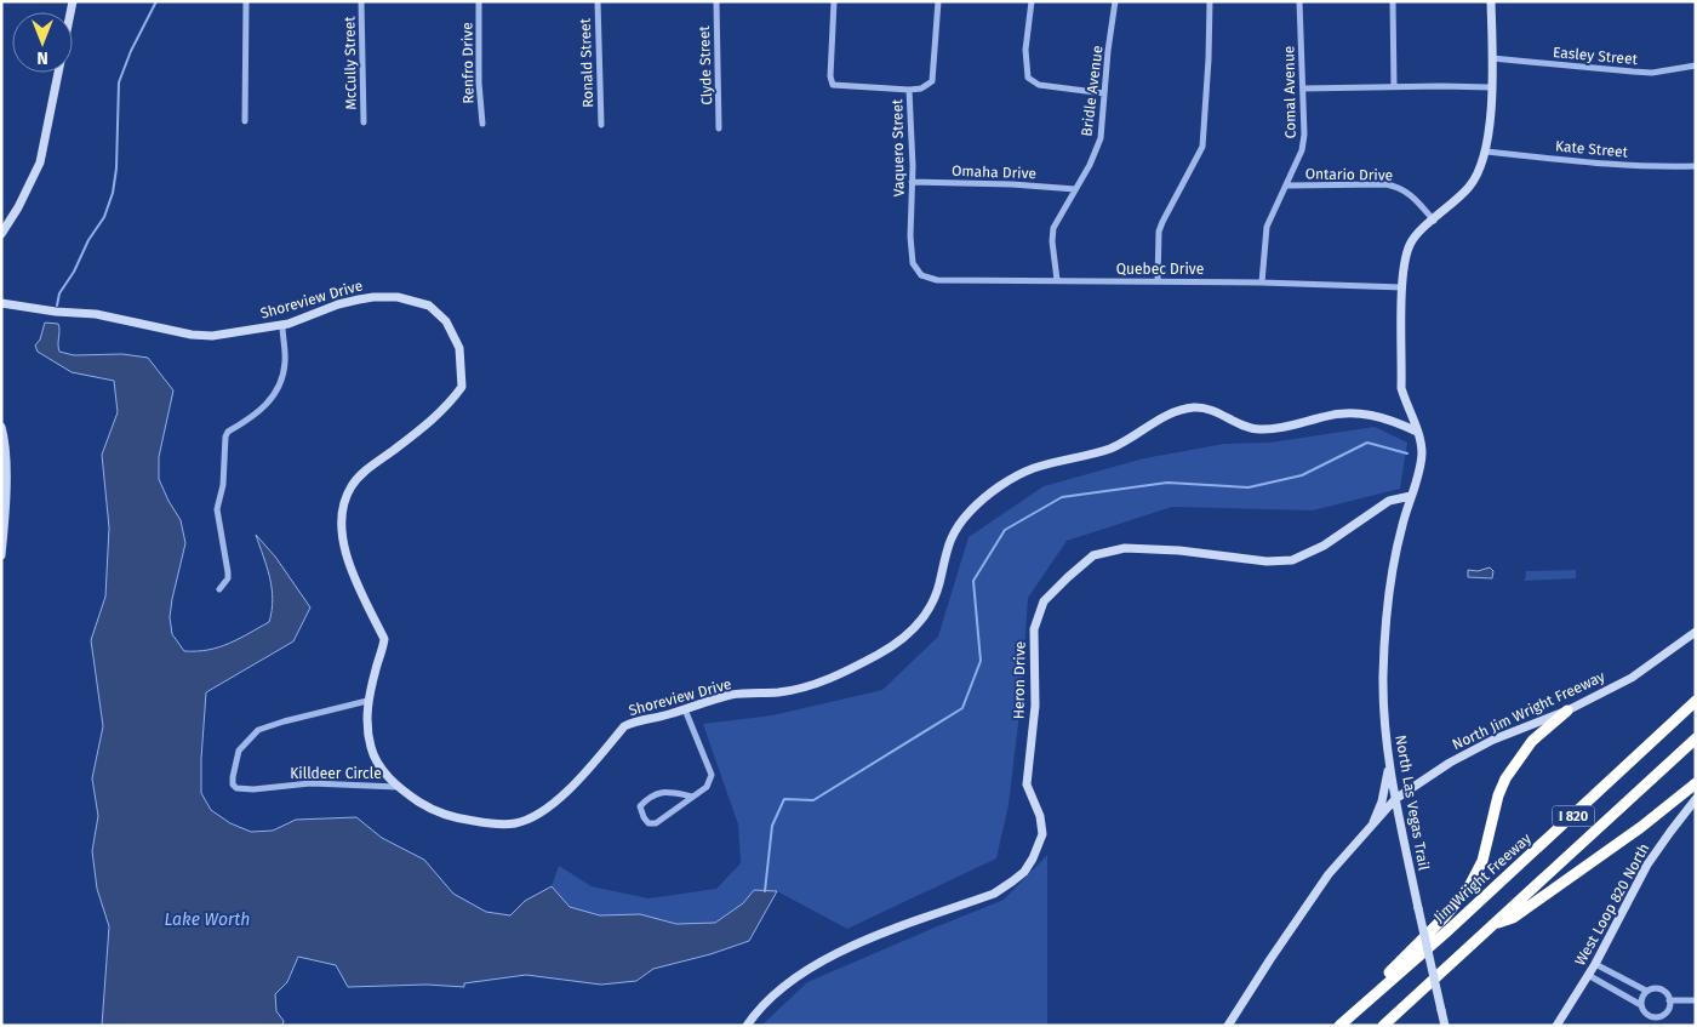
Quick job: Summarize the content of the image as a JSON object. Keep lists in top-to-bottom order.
{
  "streets": {
    "highway": ["I 820", "Jim Wright Freeway"],
    "street": [
      "Easley Street",
      "McCully Street",
      "Renfro Drive",
      "Ronald Street",
      "Clyde Street",
      "Bridle Avenue",
      "Comal Avenue",
      "Vaquero Street",
      "Kate Street",
      "Omaha Drive",
      "Ontario Drive",
      "Quebec Drive",
      "Shoreview Drive",
      "Heron Drive",
      "North Jim Wright Freeway",
      "Killdeer Circle",
      "North Las Vegas Trail",
      "West Loop 820 North"
    ]
  },
  "crossings": [
    ["Easley Street", "North Las Vegas Trail"],
    ["Bridle Avenue", "Omaha Drive"],
    ["Bridle Avenue", "Quebec Drive"],
    ["Comal Avenue", "Ontario Drive"],
    ["Comal Avenue", "Quebec Drive"],
    ["Vaquero Street", "Omaha Drive"],
    ["Vaquero Street", "Quebec Drive"],
    ["Kate Street", "North Las Vegas Trail"],
    ["Ontario Drive", "North Las Vegas Trail"],
    ["Quebec Drive", "North Las Vegas Trail"],
    ["Shoreview Drive", "Killdeer Circle"],
    ["Shoreview Drive", "North Las Vegas Trail"],
    ["Heron Drive", "North Las Vegas Trail"],
    ["North Jim Wright Freeway", "North Las Vegas Trail"]
  ],
  "water": ["Lake Worth"],
  "north": "bottom"
}
